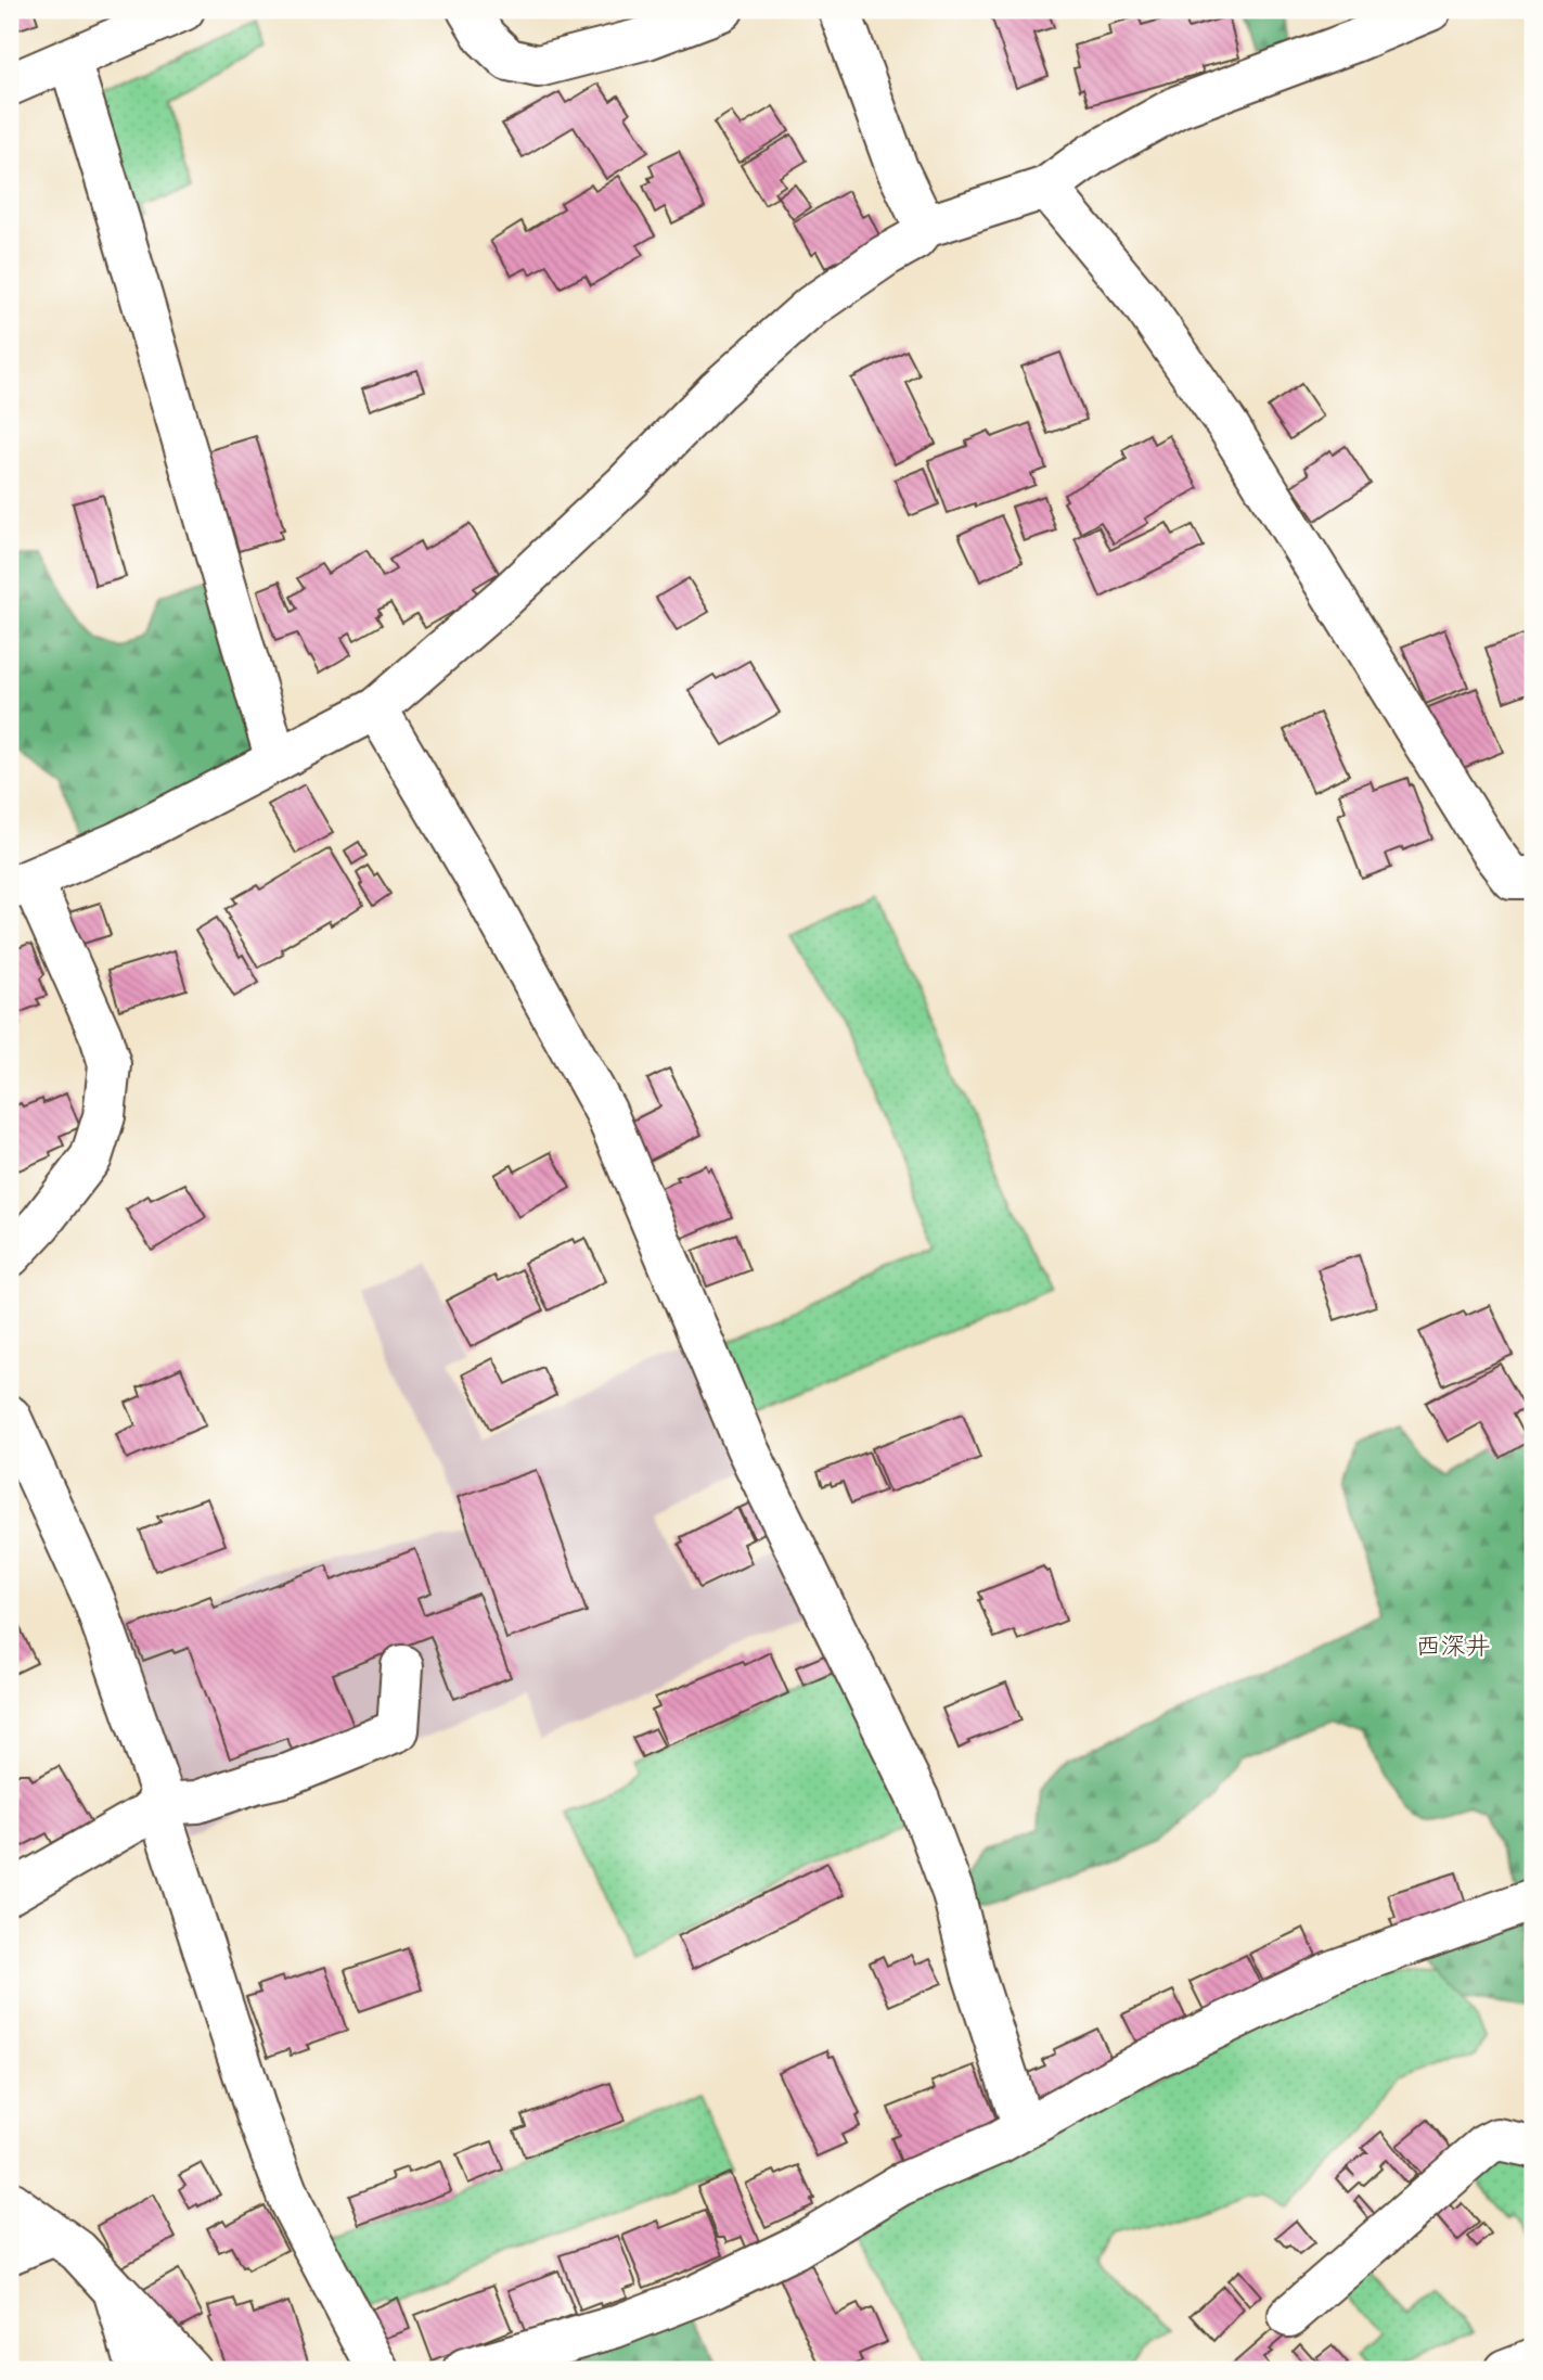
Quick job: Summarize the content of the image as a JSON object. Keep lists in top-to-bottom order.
{
  "districts": ["西深井"]
}
